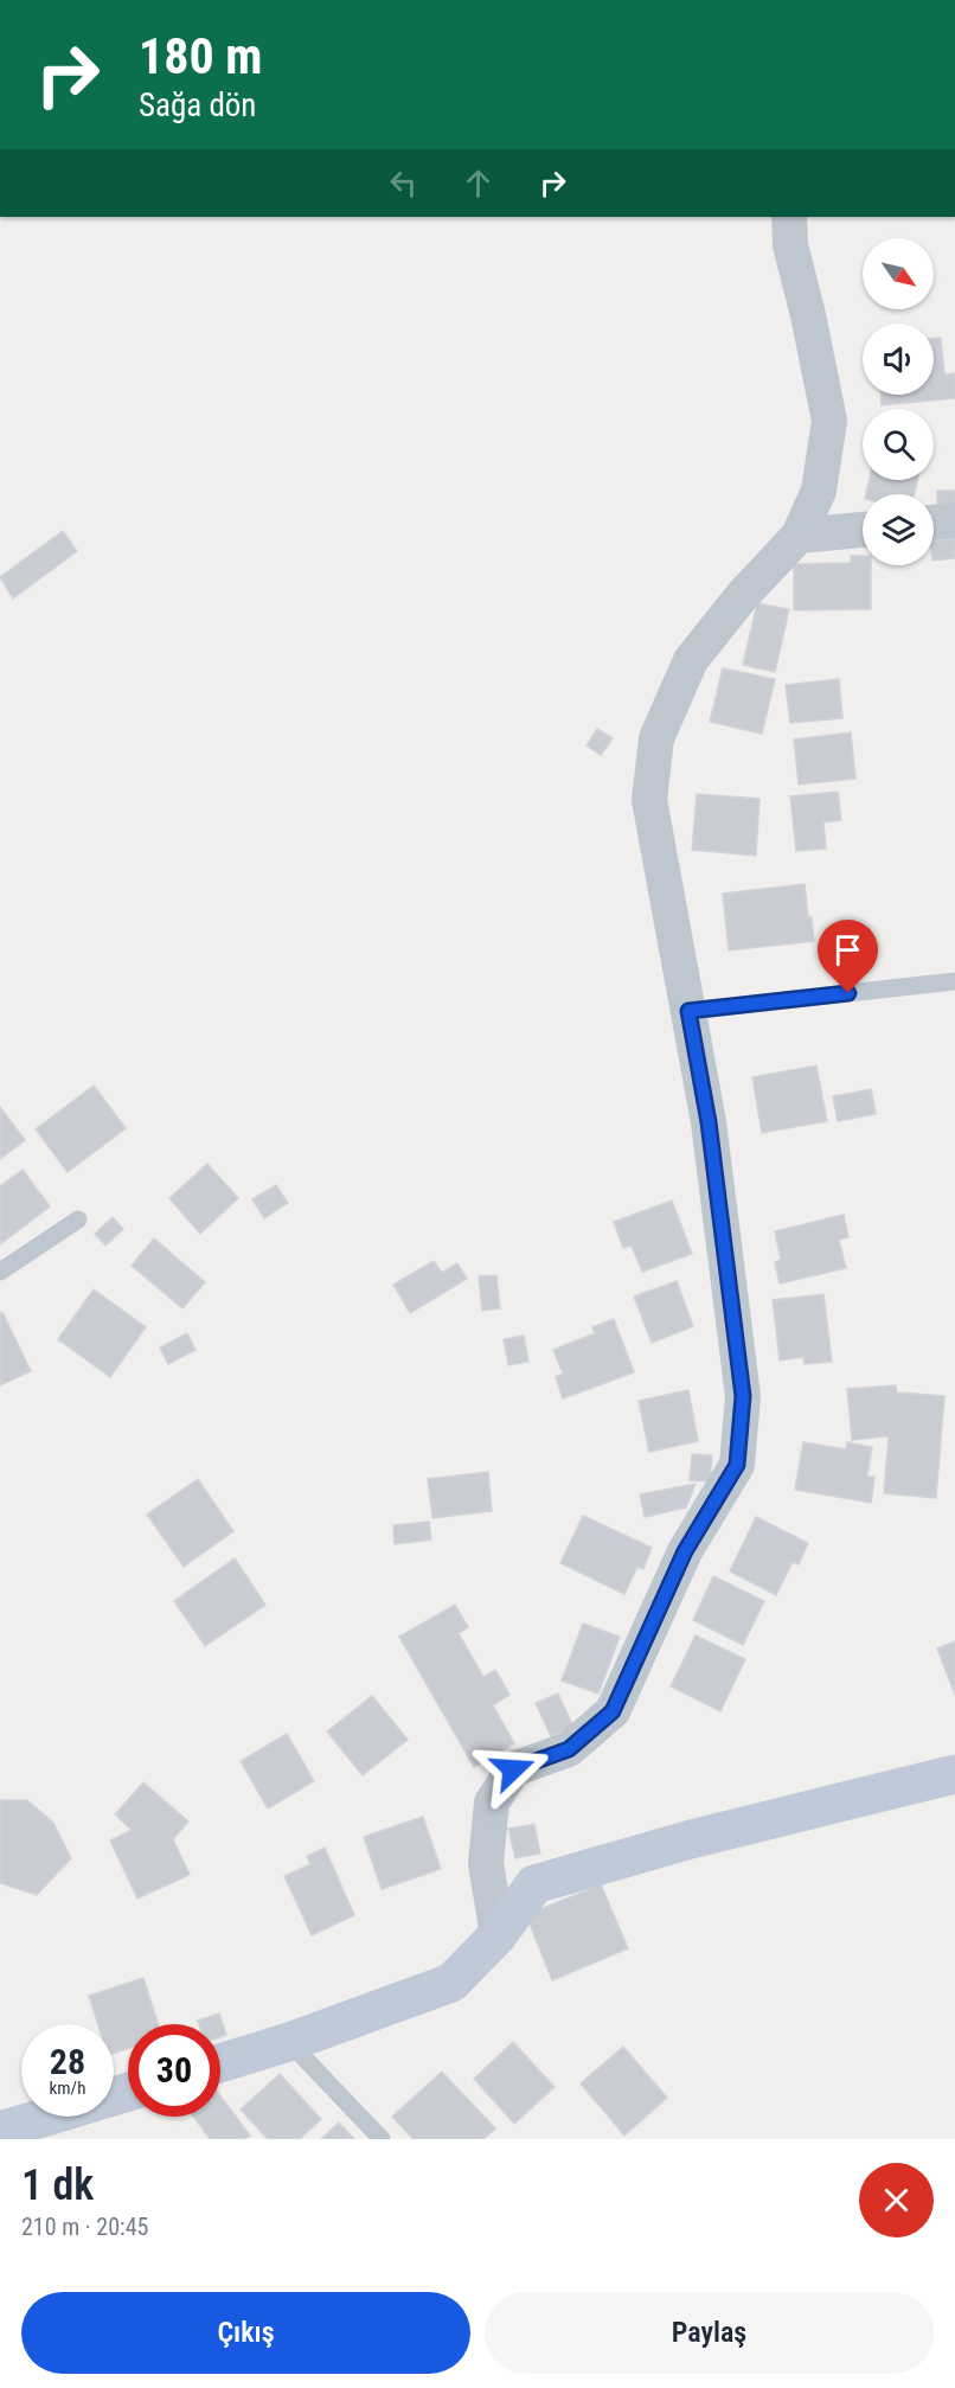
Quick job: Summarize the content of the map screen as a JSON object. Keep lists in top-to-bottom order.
{
  "north": "bottom right",
  "page": {
    "turn": ["180 m", "Sağa dön"],
    "speed": "28 km/h",
    "limit": "30",
    "heading": ["1 dk", "210 m · 20:45"],
    "buttons": ["Çıkış", "Paylaş"]
  }
}
